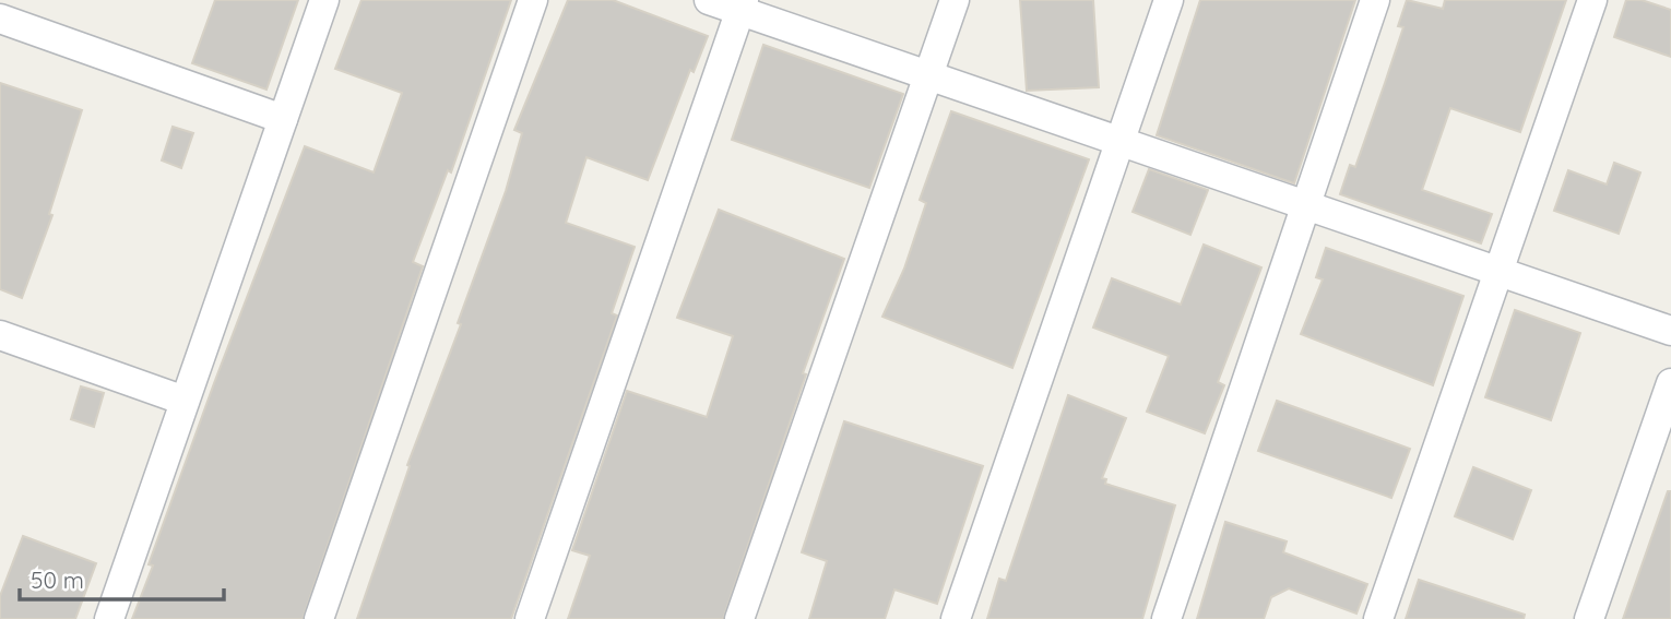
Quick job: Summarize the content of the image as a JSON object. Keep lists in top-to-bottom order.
{
  "scale_bar": "50 m"
}
